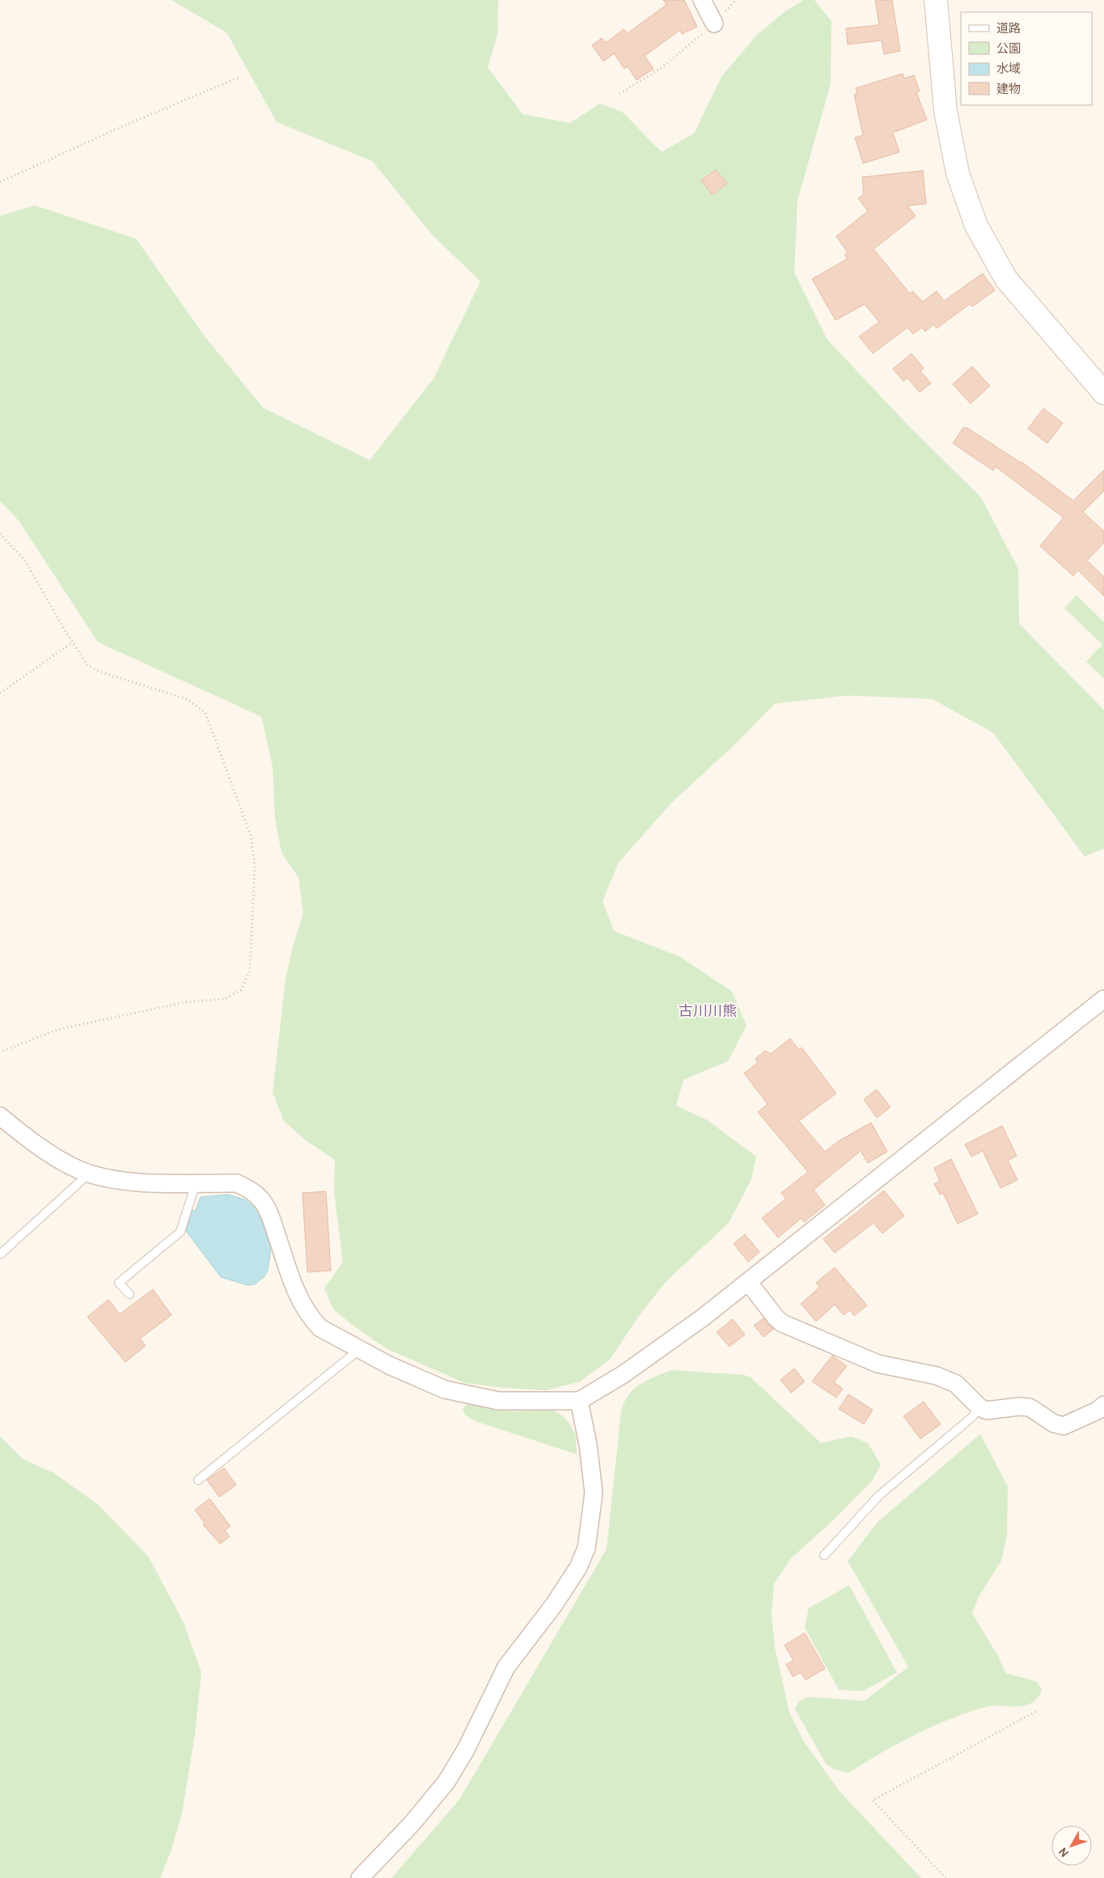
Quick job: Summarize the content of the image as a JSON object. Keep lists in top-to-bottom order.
{
  "districts": ["古川川熊"],
  "legend": [
    "道路",
    "公園",
    "水域",
    "建物"
  ],
  "north": "bottom left"
}
